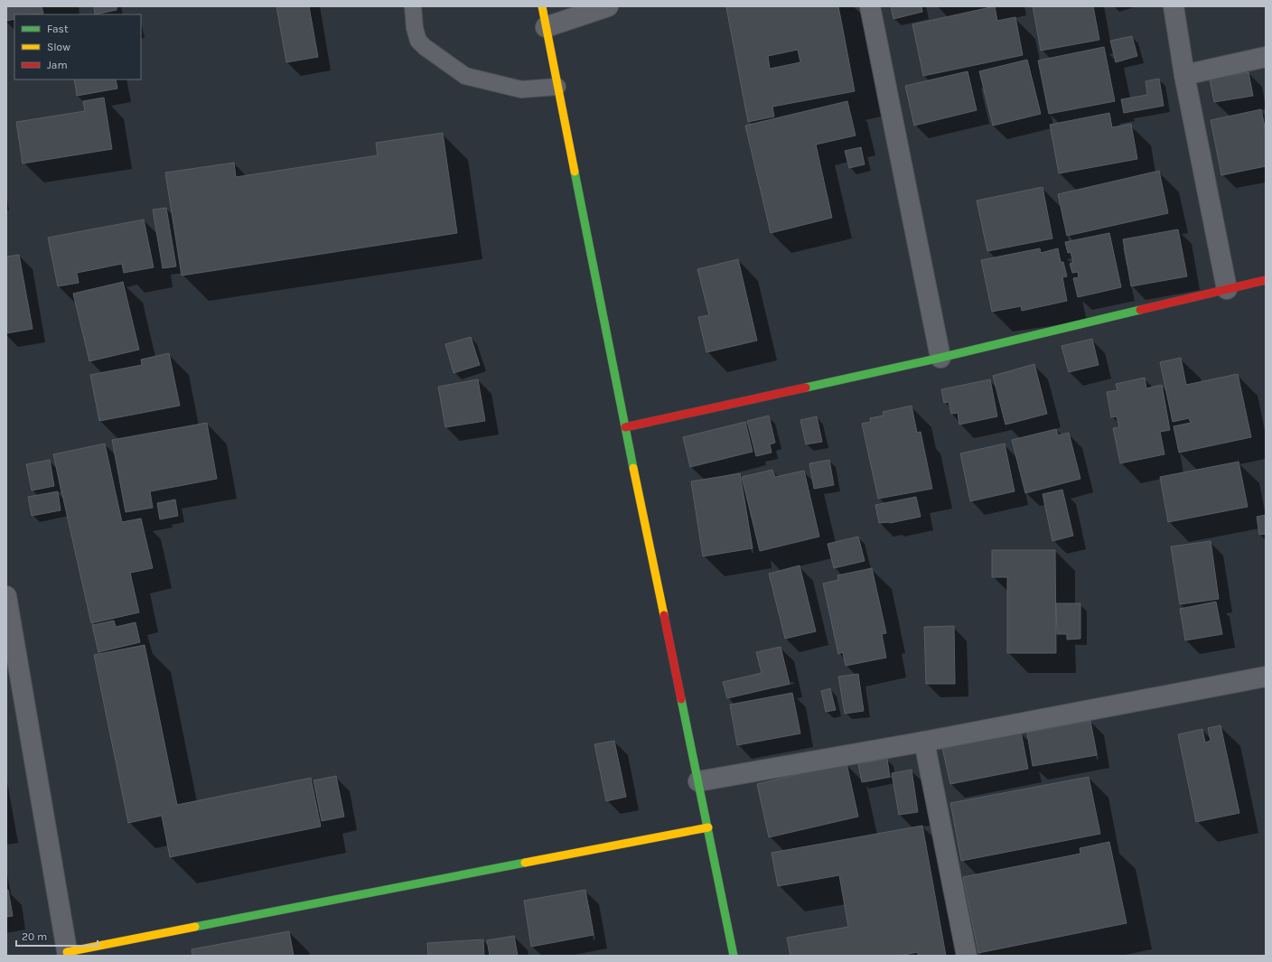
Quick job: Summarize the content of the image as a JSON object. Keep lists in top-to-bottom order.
{
  "legend": ["Fast", "Slow", "Jam"],
  "scale_bar": "20 m"
}
